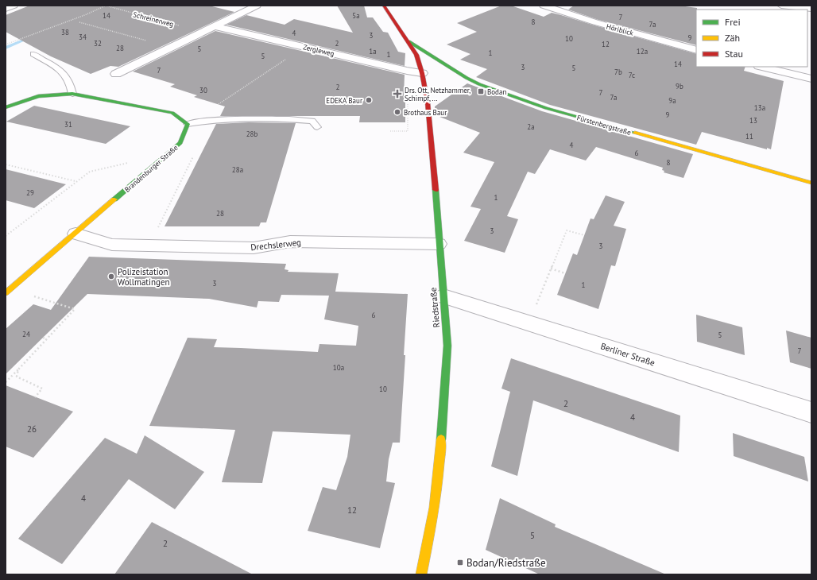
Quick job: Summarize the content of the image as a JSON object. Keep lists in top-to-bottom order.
{
  "streets": {
    "street": [
      "Höriblick",
      "Zergleweg",
      "Fürstenbergstraße",
      "Brandenburger Straße",
      "Drechslerweg",
      "Riedstraße",
      "Berliner Straße"
    ],
    "path": ["Schreinerweg"]
  },
  "crossings": [
    ["Zergleweg", "Riedstraße"],
    ["Fürstenbergstraße", "Riedstraße"],
    ["Brandenburger Straße", "Drechslerweg"],
    ["Drechslerweg", "Riedstraße"],
    ["Riedstraße", "Berliner Straße"]
  ],
  "places": {
    "transit": ["Bodan", "Bodan/Riedstraße"],
    "health": ["Drs. Ott, Netzhammer, Schimpf, ..."],
    "other": ["EDEKA Baur", "Brothaus Baur", "Polizeistation Wollmatingen"]
  },
  "house_numbers": [
    "14",
    "5a",
    "7",
    "8",
    "7a",
    "38",
    "4",
    "3",
    "34",
    "9",
    "10",
    "32",
    "2",
    "12",
    "28",
    "5",
    "1a",
    "12a",
    "1",
    "1",
    "5",
    "14",
    "3",
    "5",
    "7",
    "7b",
    "7c",
    "9b",
    "2",
    "30",
    "7",
    "7a",
    "9a",
    "13a",
    "9",
    "13",
    "31",
    "2a",
    "28b",
    "11",
    "4",
    "6",
    "8",
    "28a",
    "29",
    "1",
    "28",
    "3",
    "3",
    "3",
    "1",
    "6",
    "24",
    "5",
    "7",
    "10a",
    "10",
    "2",
    "4",
    "26",
    "4",
    "12",
    "5",
    "2"
  ],
  "legend": ["Frei", "Zäh", "Stau"]
}
